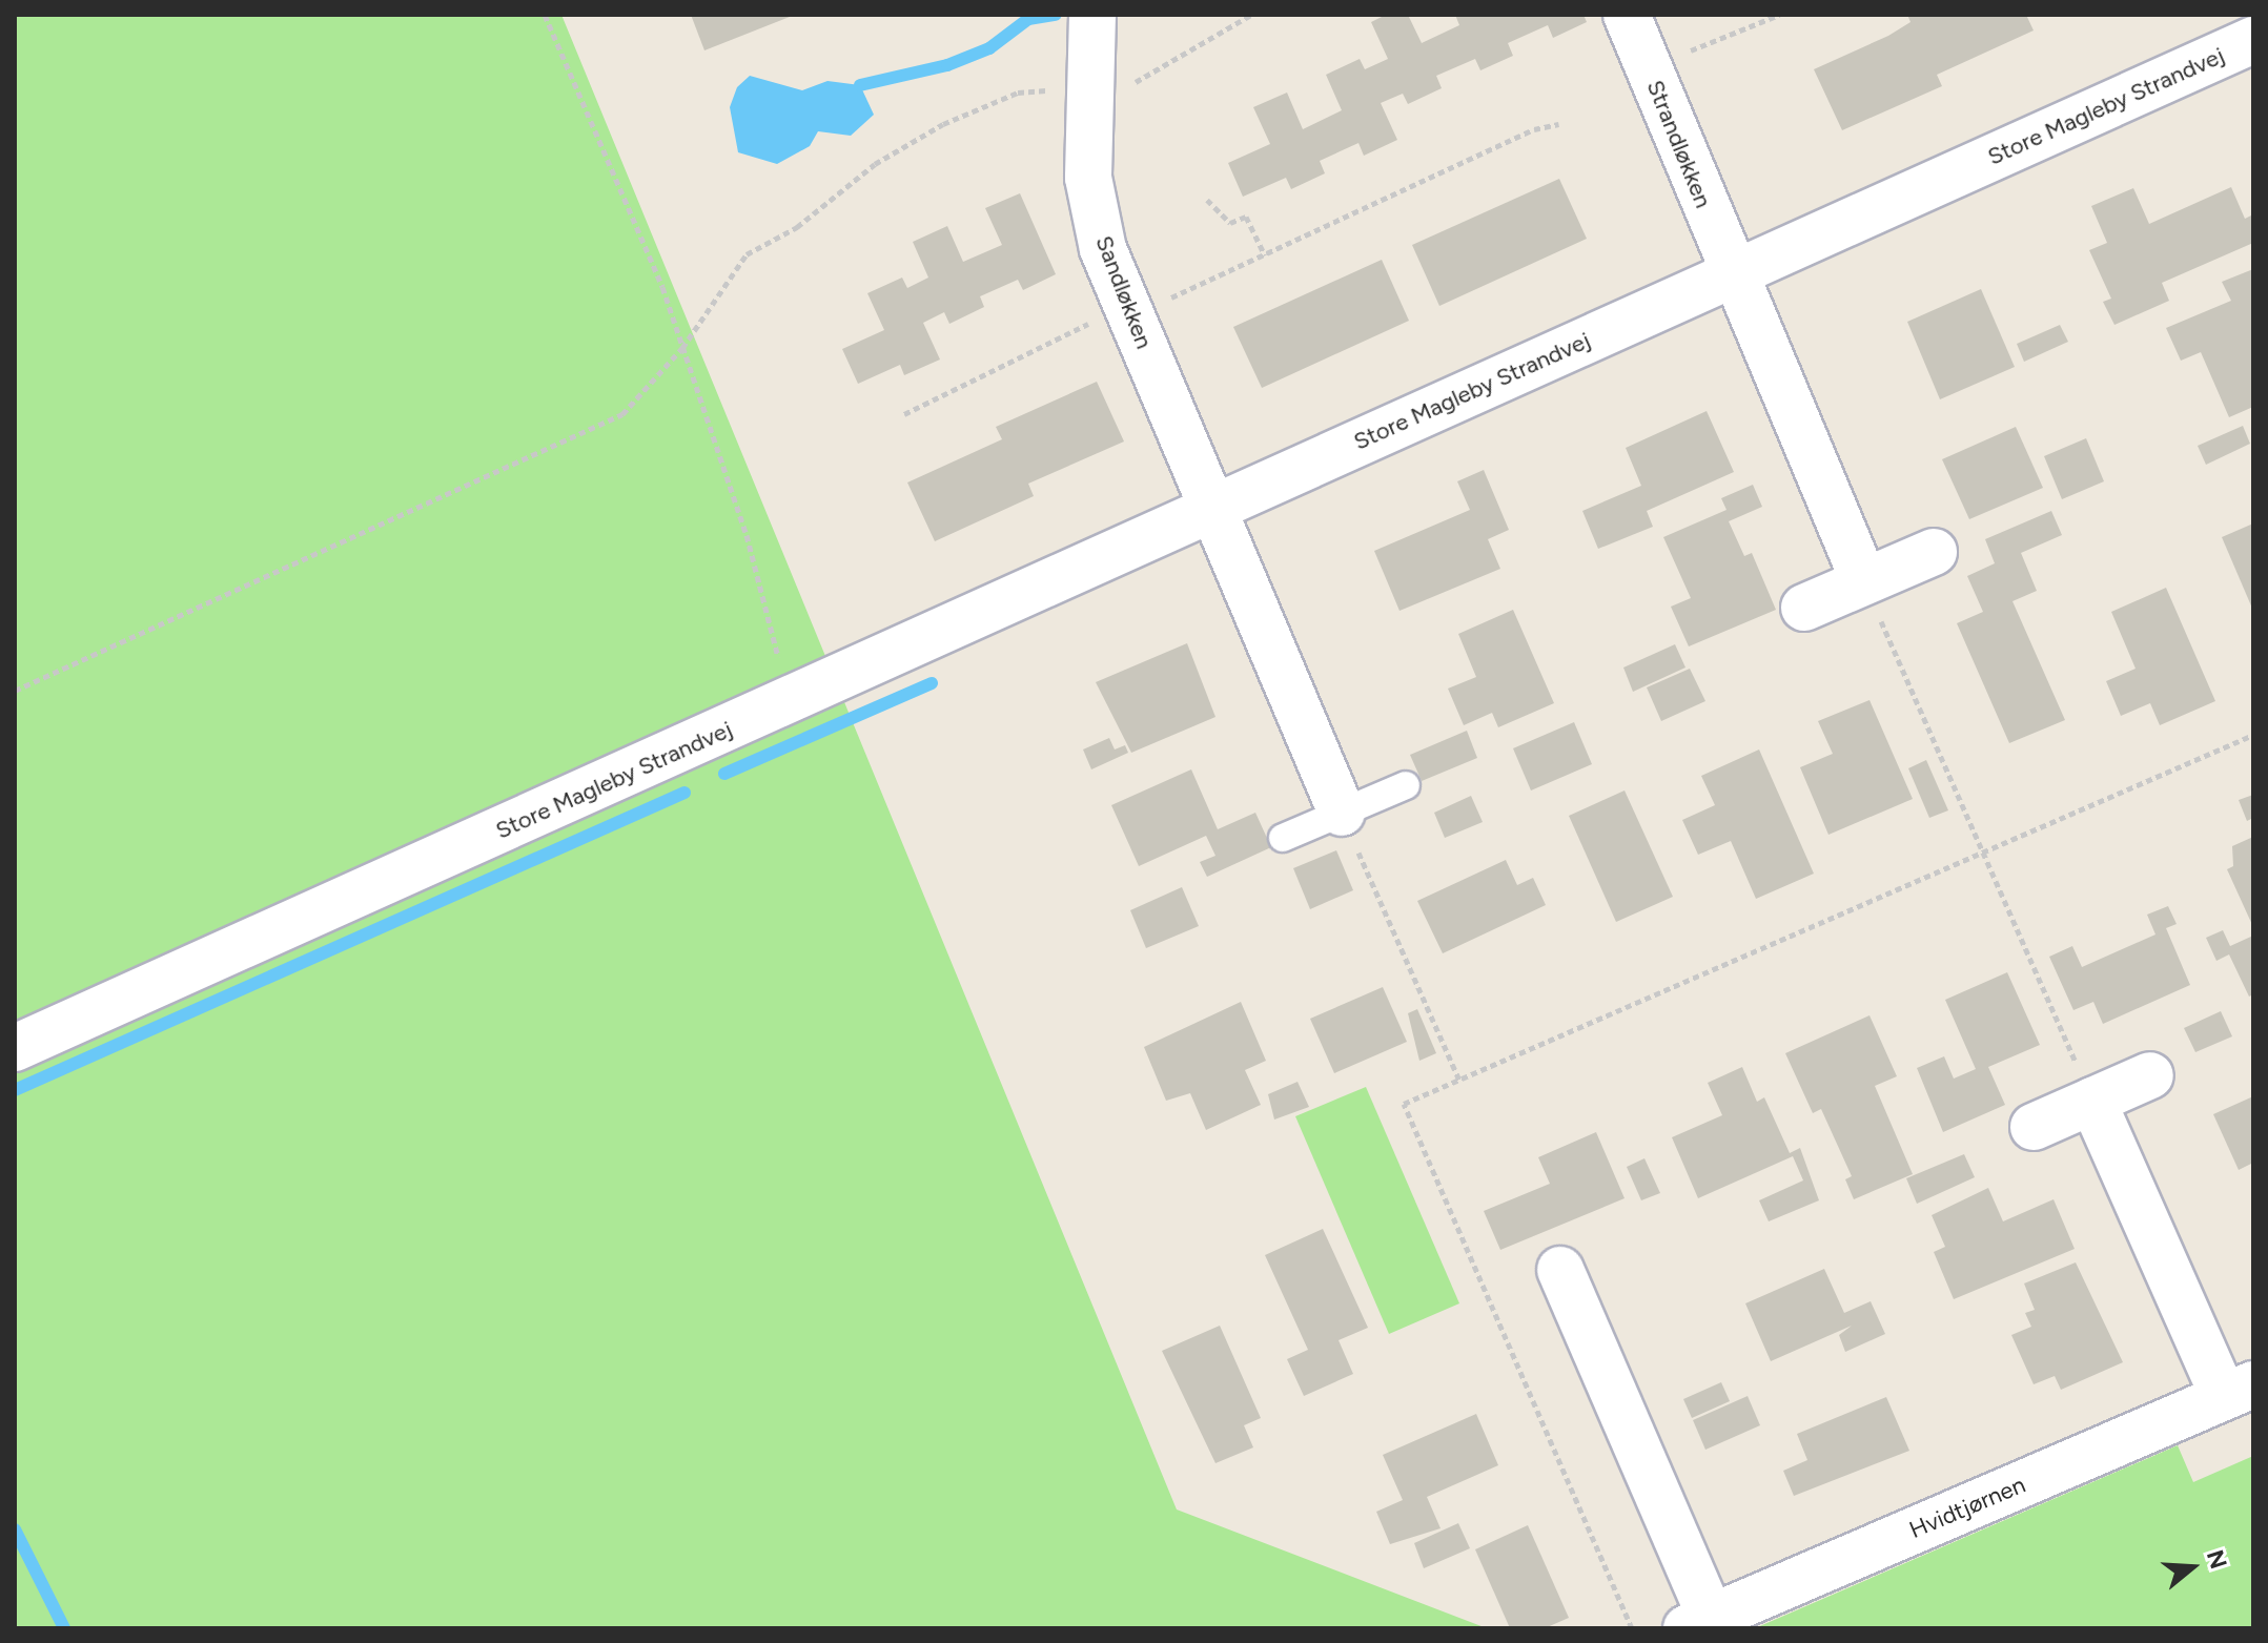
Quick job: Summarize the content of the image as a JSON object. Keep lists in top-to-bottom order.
{
  "streets": {
    "street": [
      "Store Magleby Strandvej",
      "Strandløkken",
      "Sandløkken",
      "Hvidtjørnen"
    ]
  },
  "crossings": [
    ["Store Magleby Strandvej", "Strandløkken"],
    ["Store Magleby Strandvej", "Sandløkken"]
  ],
  "north": "right"
}
